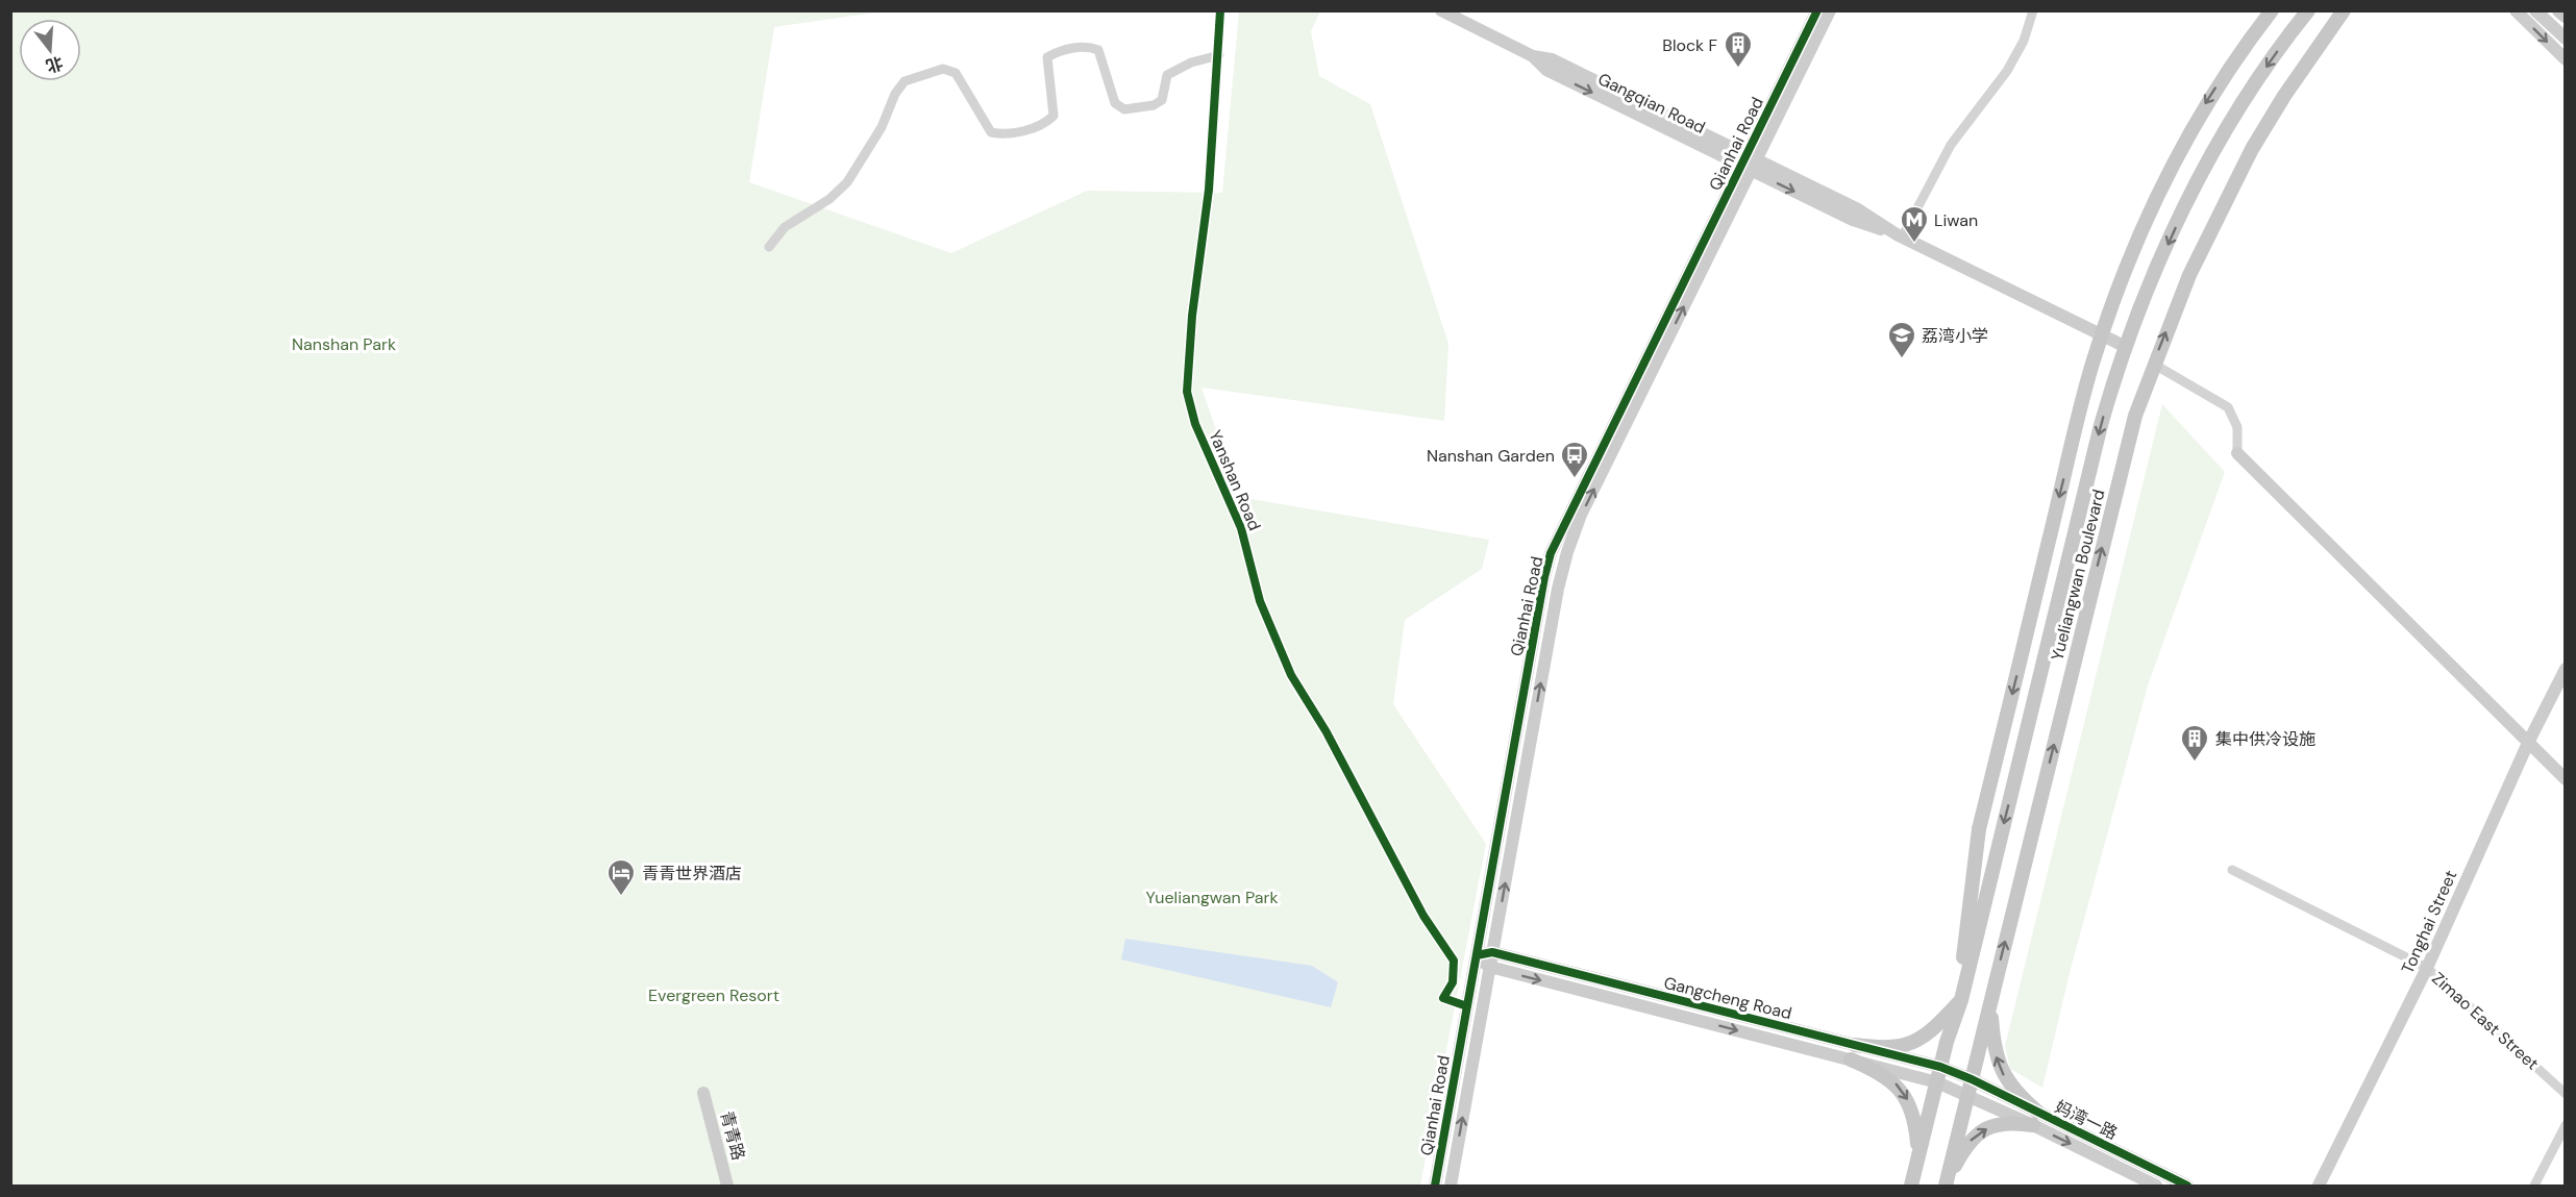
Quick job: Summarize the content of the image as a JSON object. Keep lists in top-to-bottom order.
{
  "streets": {
    "main road": ["Yueliangwan Boulevard"],
    "street": [
      "Gangqian Road",
      "Qianhai Road",
      "Yanshan Road",
      "Tonghai Street",
      "Gangcheng Road",
      "Zimao East Street",
      "妈湾一路",
      "青青路"
    ]
  },
  "crossings": [
    ["Gangqian Road", "Qianhai Road"],
    ["Gangqian Road", "Yueliangwan Boulevard"],
    ["Qianhai Road", "Yanshan Road"],
    ["Qianhai Road", "Gangcheng Road"],
    ["Yueliangwan Boulevard", "Gangcheng Road"],
    ["Yueliangwan Boulevard", "妈湾一路"],
    ["Tonghai Street", "Zimao East Street"],
    ["Gangcheng Road", "妈湾一路"]
  ],
  "parks": ["Nanshan Park", "Yueliangwan Park", "Evergreen Resort"],
  "places": {
    "building": ["Block F", "集中供冷设施"],
    "metro station": ["Liwan"],
    "school or university": ["荔湾小学"],
    "bus stop": ["Nanshan Garden"],
    "hotel": ["青青世界酒店"]
  },
  "north": "bottom"
}
